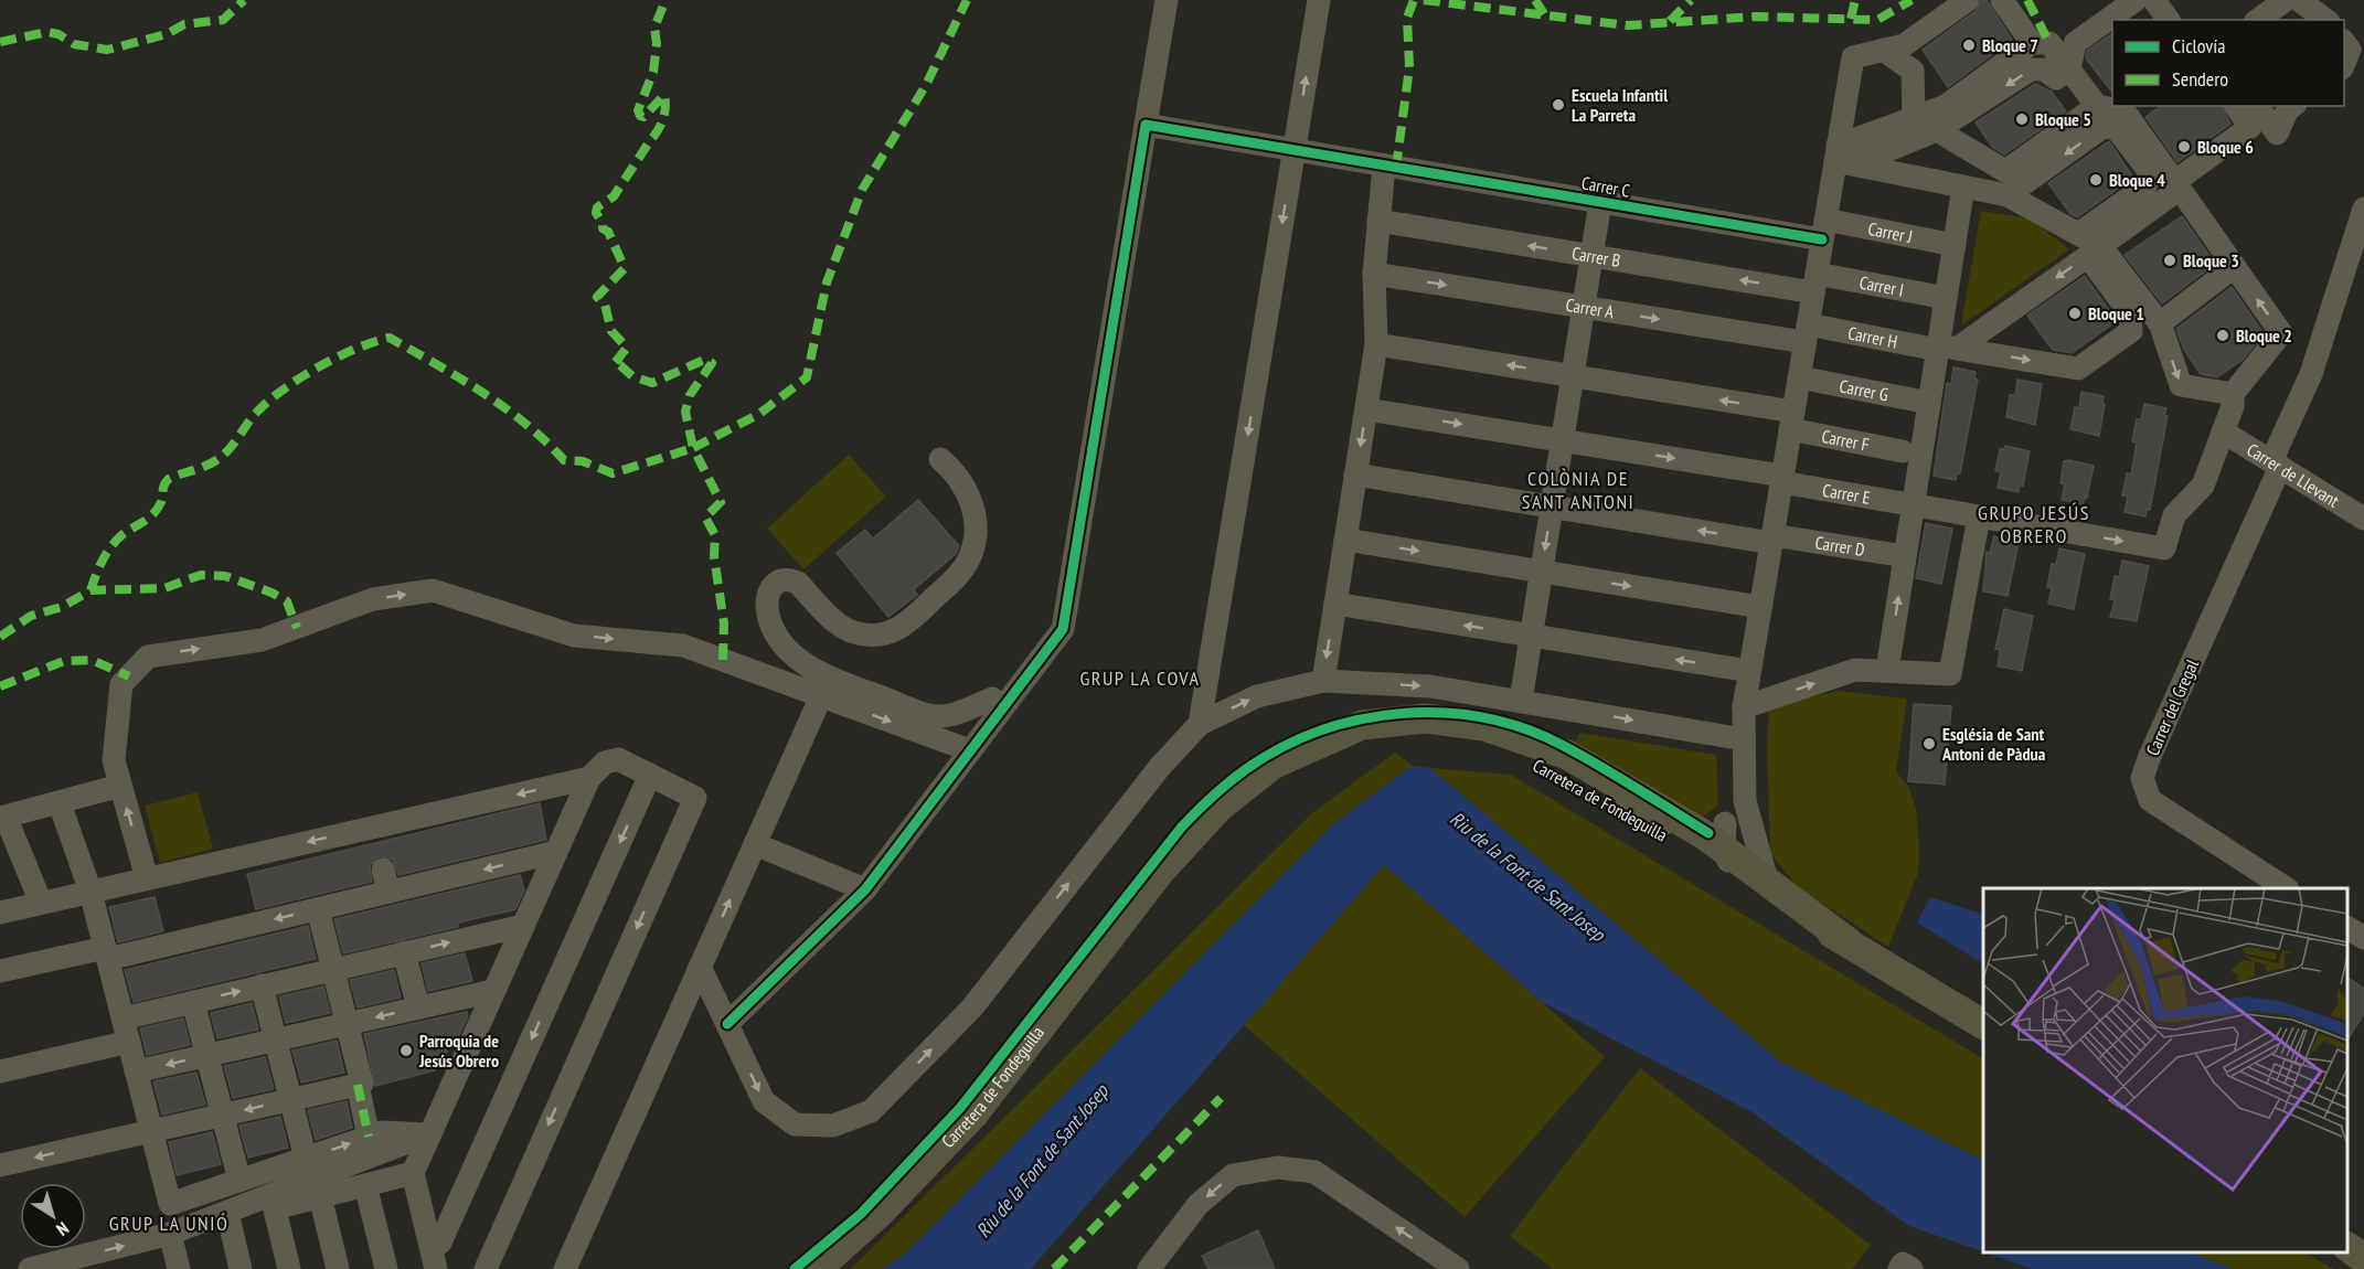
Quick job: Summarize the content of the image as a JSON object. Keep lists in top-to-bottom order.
{
  "streets": {
    "main road": ["Carretera de Fondeguilla"],
    "street": [
      "Carrer C",
      "Carrer J",
      "Carrer B",
      "Carrer I",
      "Carrer A",
      "Carrer H",
      "Carrer G",
      "Carrer F",
      "Carrer de Llevant",
      "Carrer E",
      "Carrer D",
      "Carrer del Gregal"
    ]
  },
  "crossings": [
    ["Carrer C", "Carrer J"],
    ["Carrer B", "Carrer I"],
    ["Carrer A", "Carrer H"],
    ["Carrer de Llevant", "Carrer E"],
    ["Carrer de Llevant", "Carrer del Gregal"]
  ],
  "one_way": ["Carrer B", "Carrer A"],
  "districts": [
    "COLÒNIA DE SANT ANTONI",
    "GRUPO JESÚS OBRERO",
    "GRUP LA COVA",
    "GRUP LA UNIÓ"
  ],
  "water": ["Riu de la Font de Sant Josep"],
  "places": [
    "Bloque 7",
    "Escuela Infantil La Parreta",
    "Bloque 5",
    "Bloque 6",
    "Bloque 4",
    "Bloque 3",
    "Bloque 1",
    "Bloque 2",
    "Església de Sant Antoni de Pàdua",
    "Parroquia de Jesús Obrero"
  ],
  "legend": ["Ciclovía", "Sendero"],
  "north": "bottom right"
}
